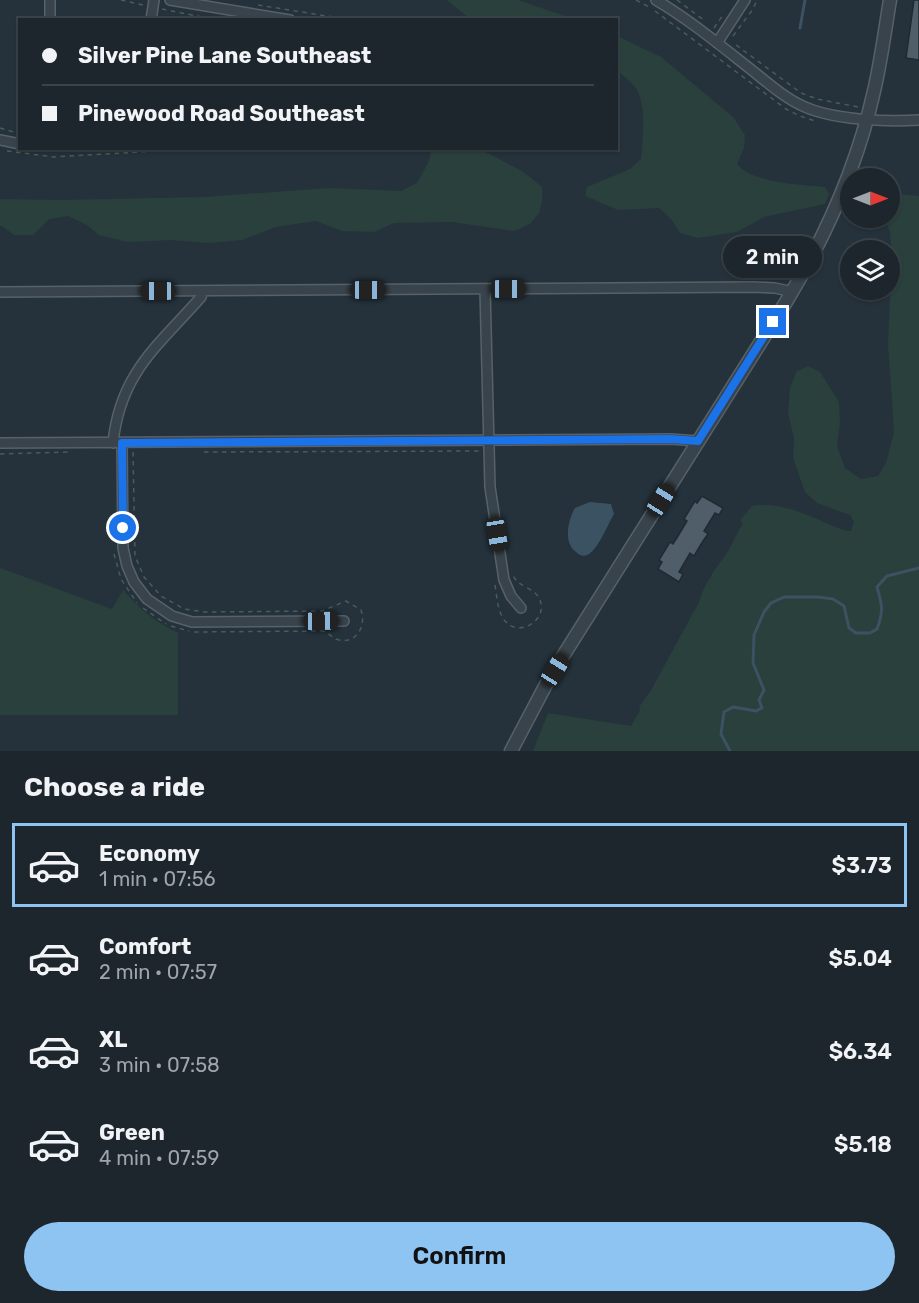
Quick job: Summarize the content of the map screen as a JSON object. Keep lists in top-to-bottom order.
{
  "north": "right",
  "page": {
    "banner": ["Silver Pine Lane Southeast", "Pinewood Road Southeast"],
    "bubble": "2 min",
    "heading": "Choose a ride",
    "list": [
      {
        "name": "Economy",
        "note": "1 min · 07:56",
        "value": "$3.73"
      },
      {
        "name": "Comfort",
        "note": "2 min · 07:57",
        "value": "$5.04"
      },
      {
        "name": "XL",
        "note": "3 min · 07:58",
        "value": "$6.34"
      },
      {
        "name": "Green",
        "note": "4 min · 07:59",
        "value": "$5.18"
      }
    ],
    "buttons": "Confirm"
  }
}
